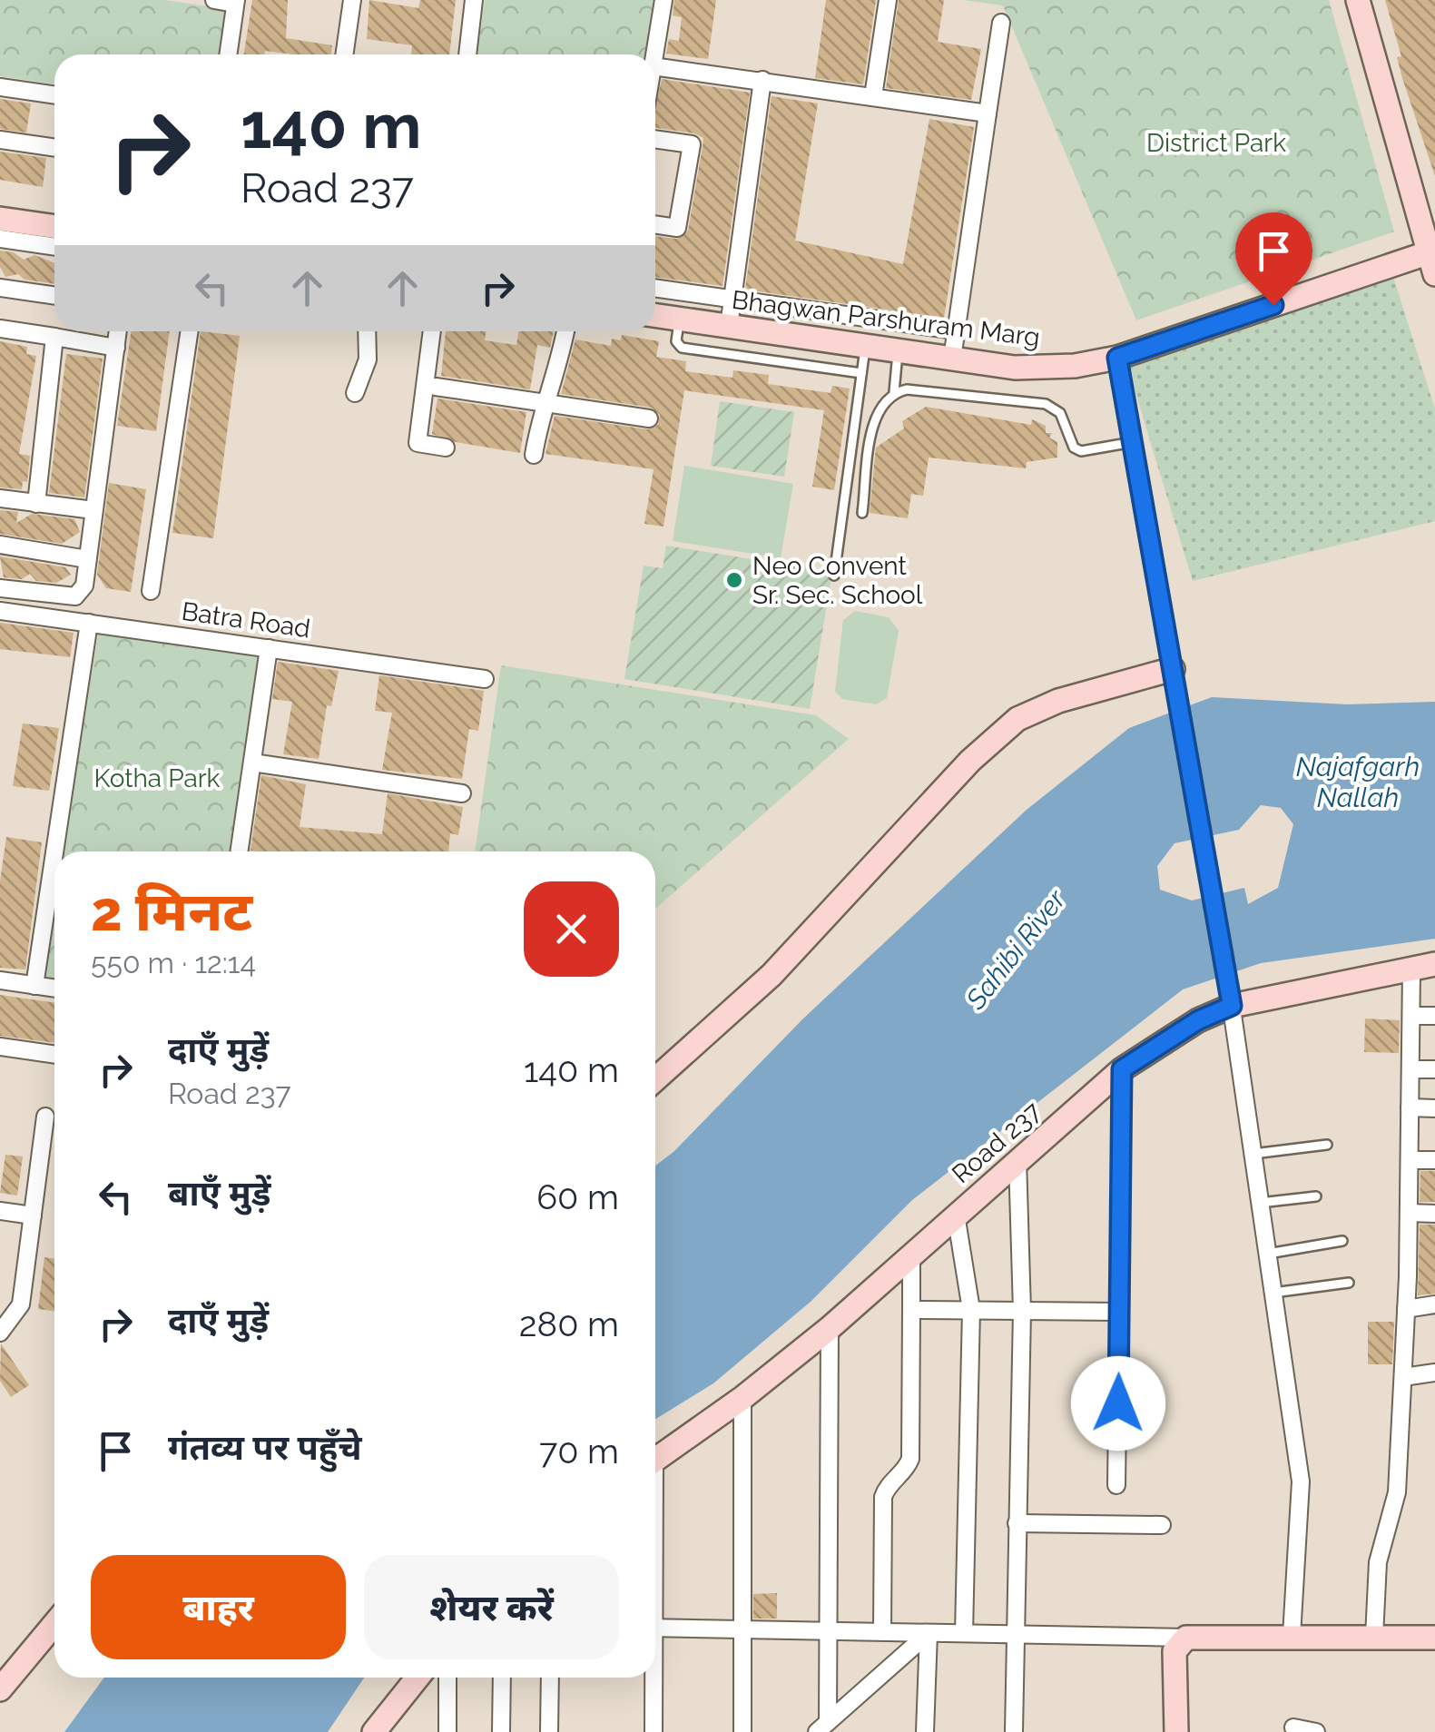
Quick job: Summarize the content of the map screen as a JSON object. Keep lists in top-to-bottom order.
{
  "streets": {
    "street": ["Bhagwan Parshuram Marg", "Batra Road", "Road 237"]
  },
  "water": ["Najafgarh Nallah", "Sahibi River"],
  "parks": ["District Park", "Kotha Park"],
  "places": ["Neo Convent Sr. Sec. School"],
  "page": {
    "turn": ["140 m", "Road 237"],
    "heading": ["2 मिनट", "550 m · 12:14"],
    "list": [
      {
        "name": "दाएँ मुड़ें",
        "note": "Road 237",
        "value": "140 m"
      },
      {
        "name": "बाएँ मुड़ें",
        "value": "60 m"
      },
      {
        "name": "दाएँ मुड़ें",
        "value": "280 m"
      },
      {
        "name": "गंतव्य पर पहुँचे",
        "value": "70 m"
      }
    ],
    "buttons": ["बाहर", "शेयर करें"]
  }
}
